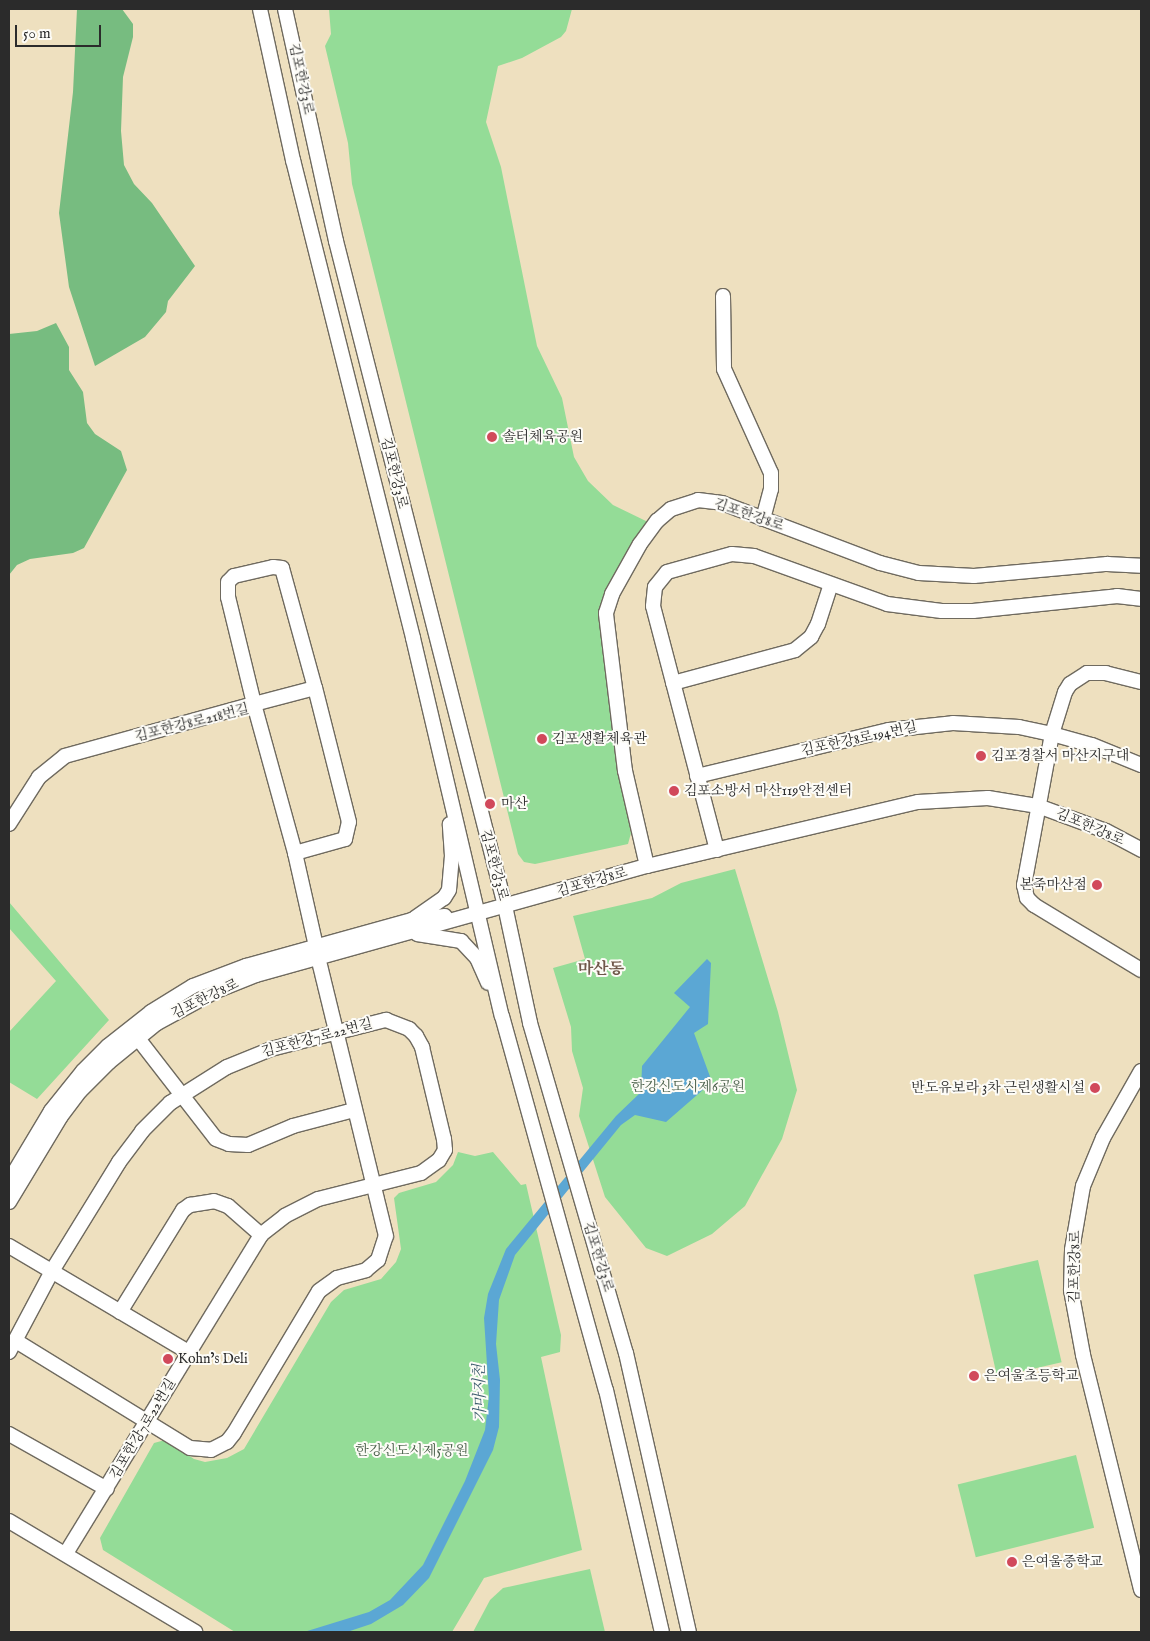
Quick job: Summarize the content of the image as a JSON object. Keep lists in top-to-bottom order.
{
  "streets": {
    "street": [
      "김포한강3로",
      "김포한강8로",
      "김포한강8로218번길",
      "김포한강8로194번길",
      "김포한강7로22번길"
    ]
  },
  "crossings": [
    ["김포한강3로", "김포한강8로"],
    ["김포한강8로", "김포한강8로218번길"],
    ["김포한강8로218번길", "김포한강7로22번길"]
  ],
  "districts": ["마산동"],
  "water": ["가마지천"],
  "parks": ["한강신도시제6공원", "한강신도시제5공원"],
  "places": [
    "솔터체육공원",
    "김포생활체육관",
    "김포경찰서 마산지구대",
    "김포소방서 마산119안전센터",
    "마산",
    "본죽마산점",
    "반도유보라 3차 근린생활시설",
    "Kohn’s Deli",
    "은여울초등학교",
    "은여울중학교"
  ],
  "scale_bar": "50 m"
}
